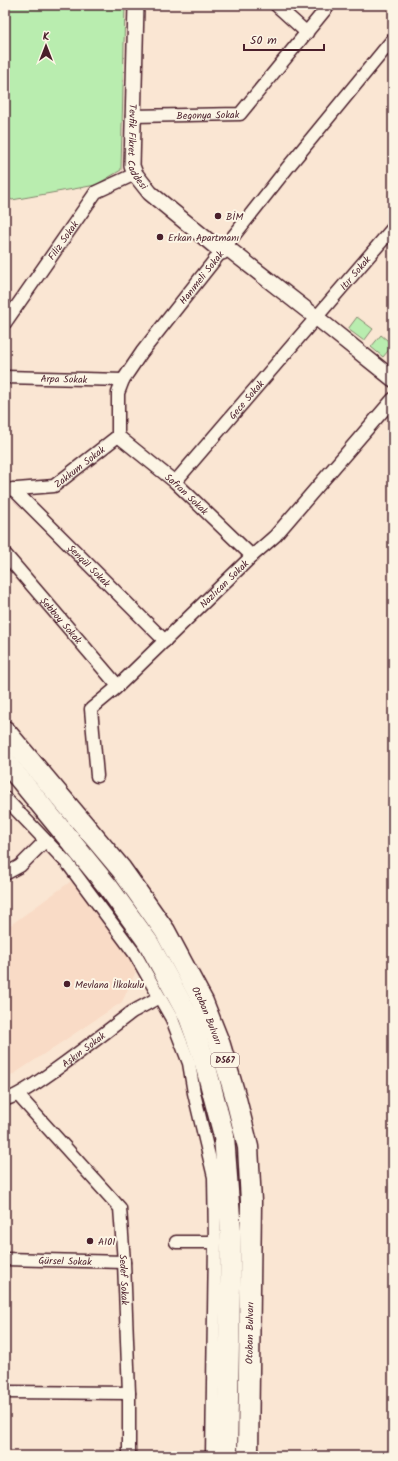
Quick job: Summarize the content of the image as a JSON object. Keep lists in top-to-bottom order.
{
  "streets": {
    "highway": ["Otoban Bulvarı", "D567"],
    "street": [
      "Begonya Sokak",
      "Tevfik Fikret Caddesi",
      "Filiz Sokak",
      "Itır Sokak",
      "Hanımeli Sokak",
      "Arpa Sokak",
      "Gece Sokak",
      "Zakkum Sokak",
      "Safran Sokak",
      "Şengül Sokak",
      "Nazlıcan Sokak",
      "Şebboy Sokak",
      "Aşkın Sokak",
      "Gürsel Sokak",
      "Sedef Sokak"
    ]
  },
  "crossings": [
    ["Begonya Sokak", "Tevfik Fikret Caddesi"],
    ["Tevfik Fikret Caddesi", "Filiz Sokak"],
    ["Tevfik Fikret Caddesi", "Itır Sokak"],
    ["Tevfik Fikret Caddesi", "Hanımeli Sokak"],
    ["Tevfik Fikret Caddesi", "Gece Sokak"],
    ["Itır Sokak", "Gece Sokak"],
    ["Hanımeli Sokak", "Arpa Sokak"],
    ["Hanımeli Sokak", "Zakkum Sokak"],
    ["Hanımeli Sokak", "Safran Sokak"],
    ["Gece Sokak", "Safran Sokak"],
    ["Zakkum Sokak", "Safran Sokak"],
    ["Zakkum Sokak", "Şengül Sokak"],
    ["Safran Sokak", "Nazlıcan Sokak"],
    ["Şengül Sokak", "Nazlıcan Sokak"],
    ["Nazlıcan Sokak", "Şebboy Sokak"],
    ["Aşkın Sokak", "Sedef Sokak"],
    ["Gürsel Sokak", "Sedef Sokak"]
  ],
  "places": [
    "BİM",
    "Erkan Apartmanı",
    "Mevlana İlkokulu",
    "A101"
  ],
  "scale_bar": "50 m",
  "north": "top"
}
